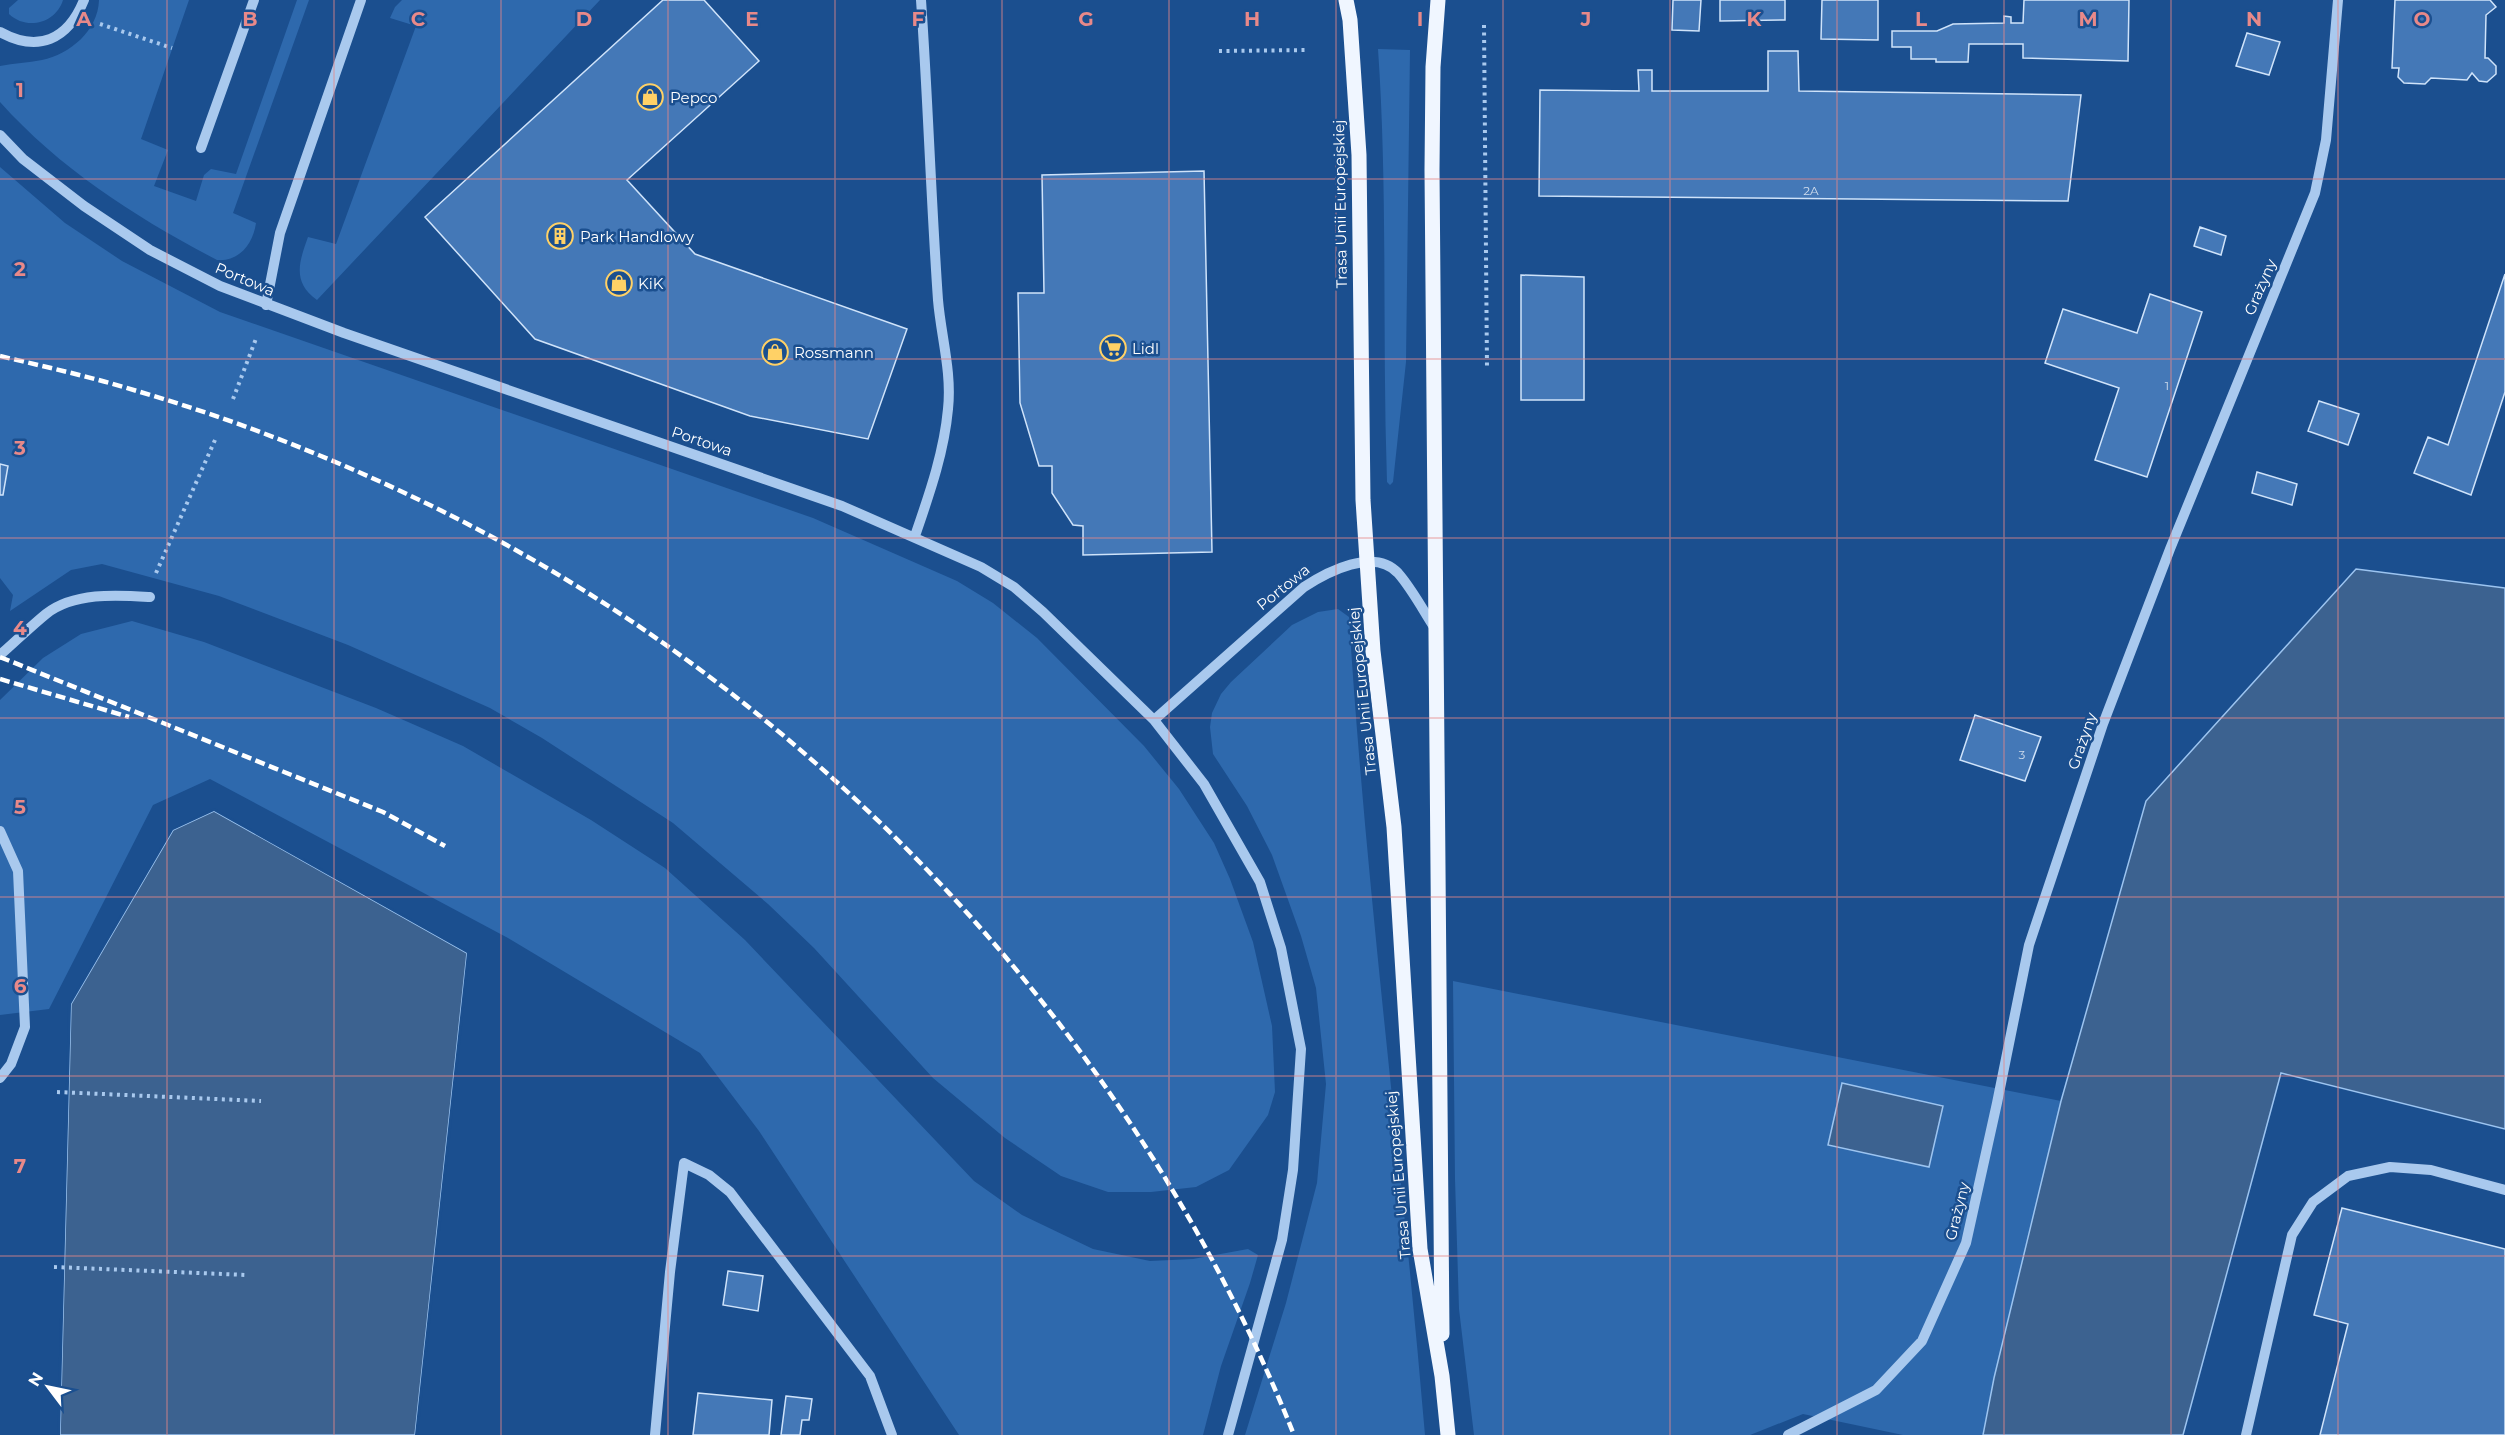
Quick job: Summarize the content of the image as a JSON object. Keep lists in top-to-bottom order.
{
  "streets": {
    "main road": ["Trasa Unii Europejskiej"],
    "street": ["Portowa", "Grażyny"]
  },
  "crossings": [
    ["Trasa Unii Europejskiej", "Portowa"]
  ],
  "places": {
    "shop": ["Pepco", "KiK", "Rossmann"],
    "building": ["Park Handlowy"],
    "supermarket": ["Lidl"]
  },
  "house_numbers": ["2A", "1", "3"],
  "north": "top left",
  "grid": {
    "columns": [
      "A",
      "B",
      "C",
      "D",
      "E",
      "F",
      "G",
      "H",
      "I",
      "J",
      "K",
      "L",
      "M",
      "N",
      "O"
    ],
    "rows": [
      "1",
      "2",
      "3",
      "4",
      "5",
      "6",
      "7"
    ]
  }
}
